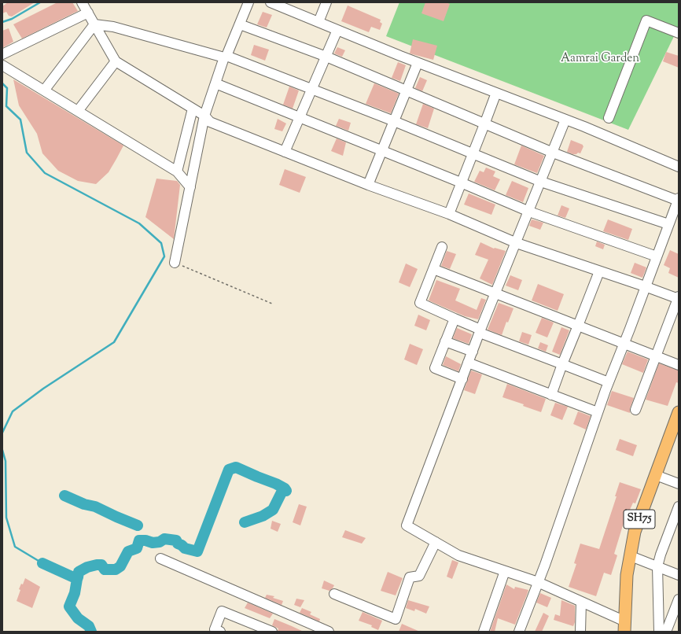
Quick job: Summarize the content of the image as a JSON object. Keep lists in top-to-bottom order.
{
  "streets": {
    "main road": ["SH75"]
  },
  "parks": ["Aamrai Garden"]
}
